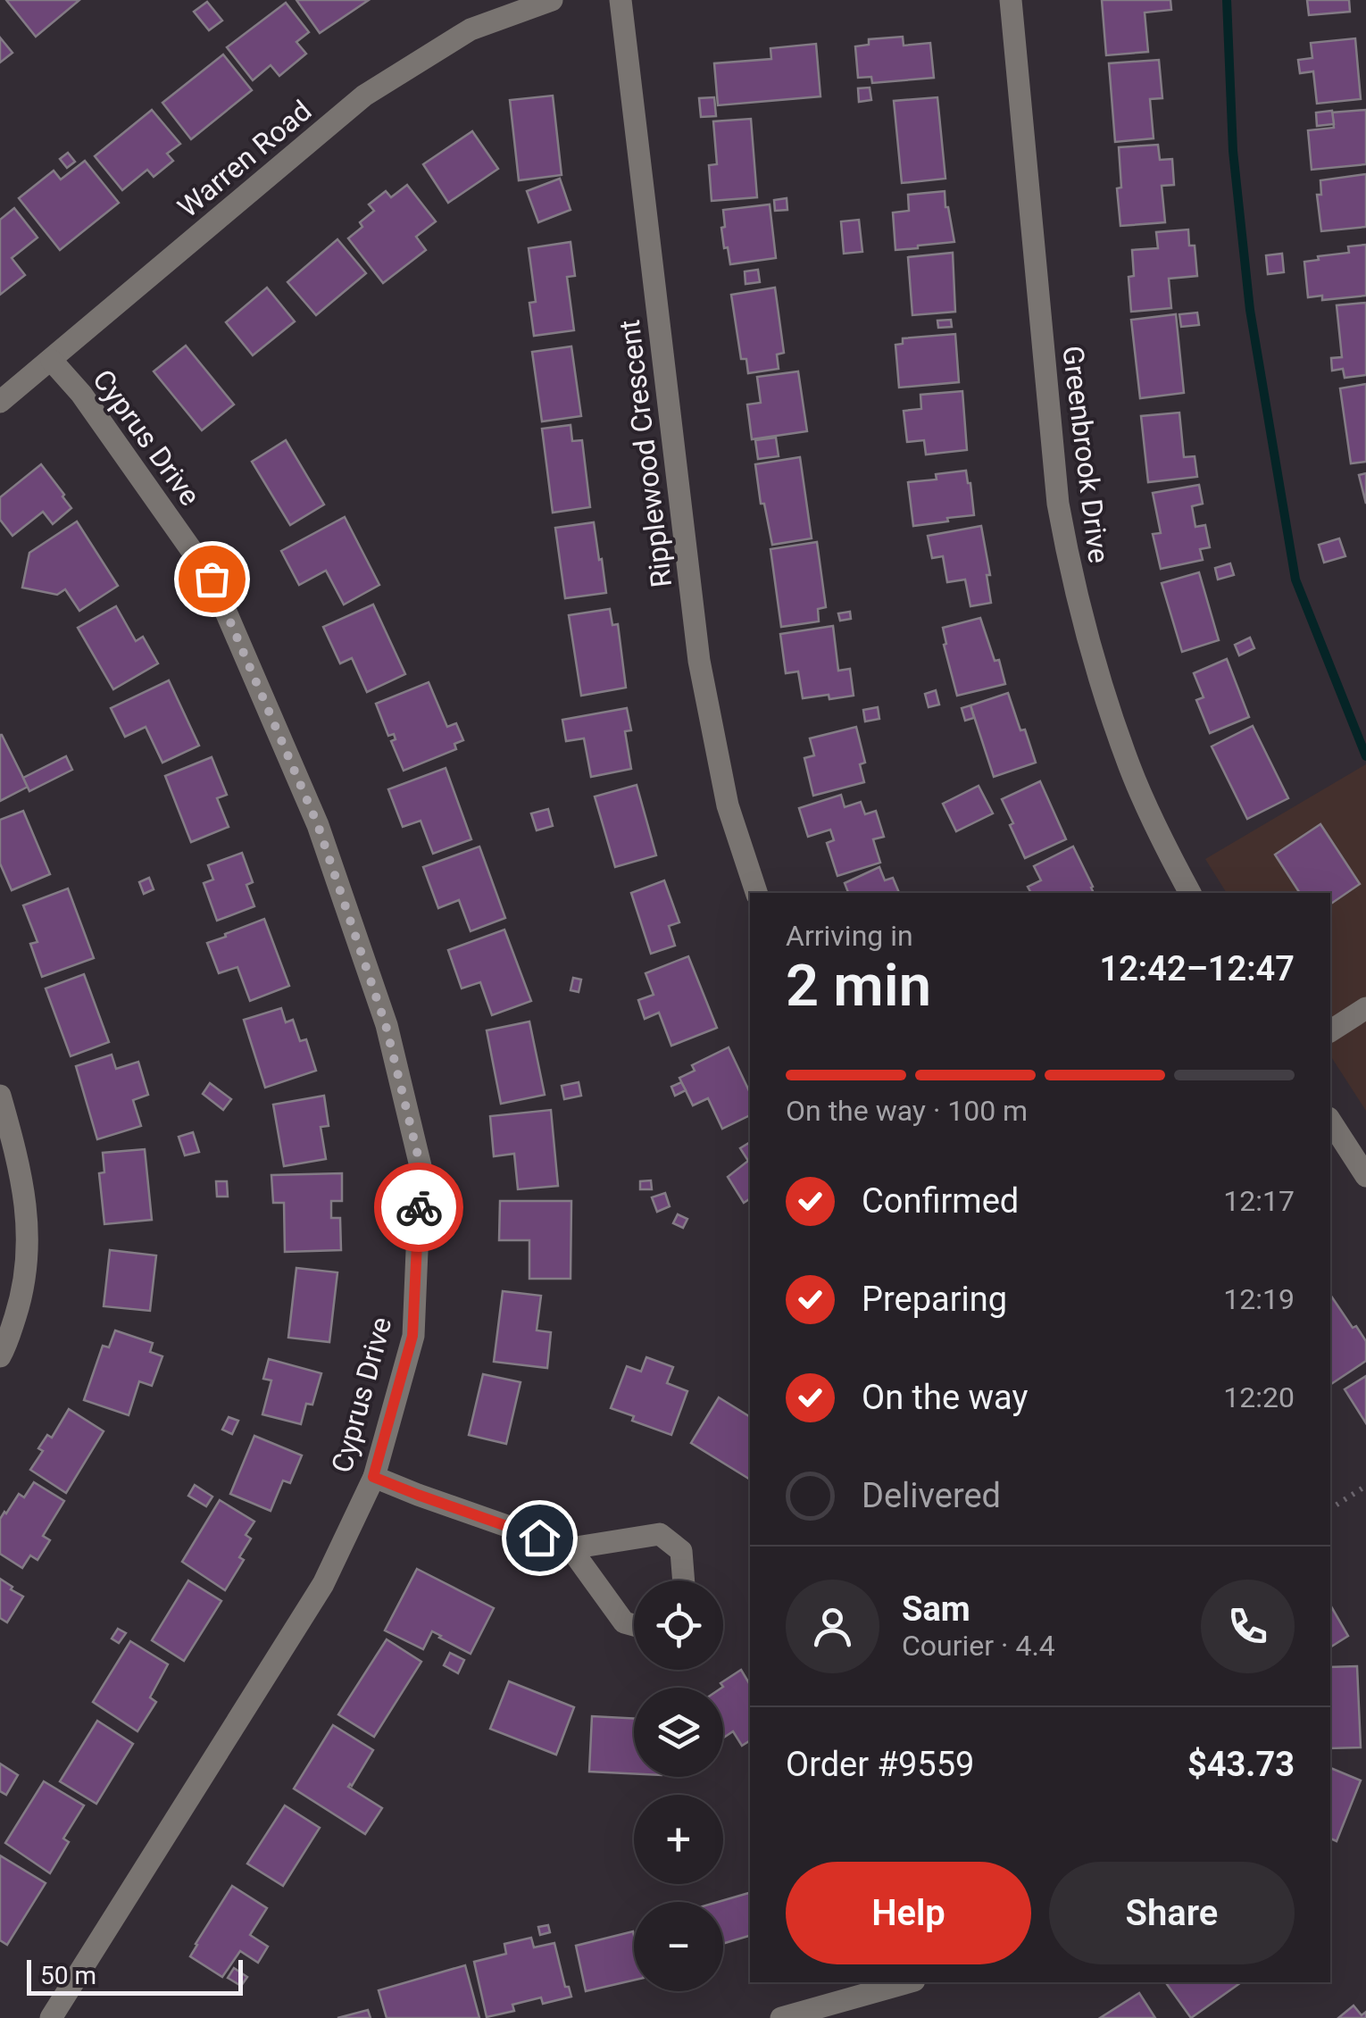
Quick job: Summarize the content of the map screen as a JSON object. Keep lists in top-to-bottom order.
{
  "streets": {
    "street": [
      "Warren Road",
      "Cyprus Drive",
      "Ripplewood Crescent",
      "Greenbrook Drive"
    ]
  },
  "crossings": [
    ["Warren Road", "Cyprus Drive"]
  ],
  "scale_bar": "50 m",
  "page": {
    "heading": ["2 min", "Arriving in", "12:42–12:47"],
    "panel": [
      "Sam",
      "Courier · 4.4",
      "Order #9559",
      "$43.73"
    ],
    "bar": "On the way · 100 m",
    "list": [
      ["Confirmed", "12:17"],
      ["Preparing", "12:19"],
      ["On the way", "12:20"],
      "Delivered"
    ],
    "map_buttons": ["+", "−"],
    "buttons": ["Help", "Share"],
    "scale": "50 m"
  }
}
